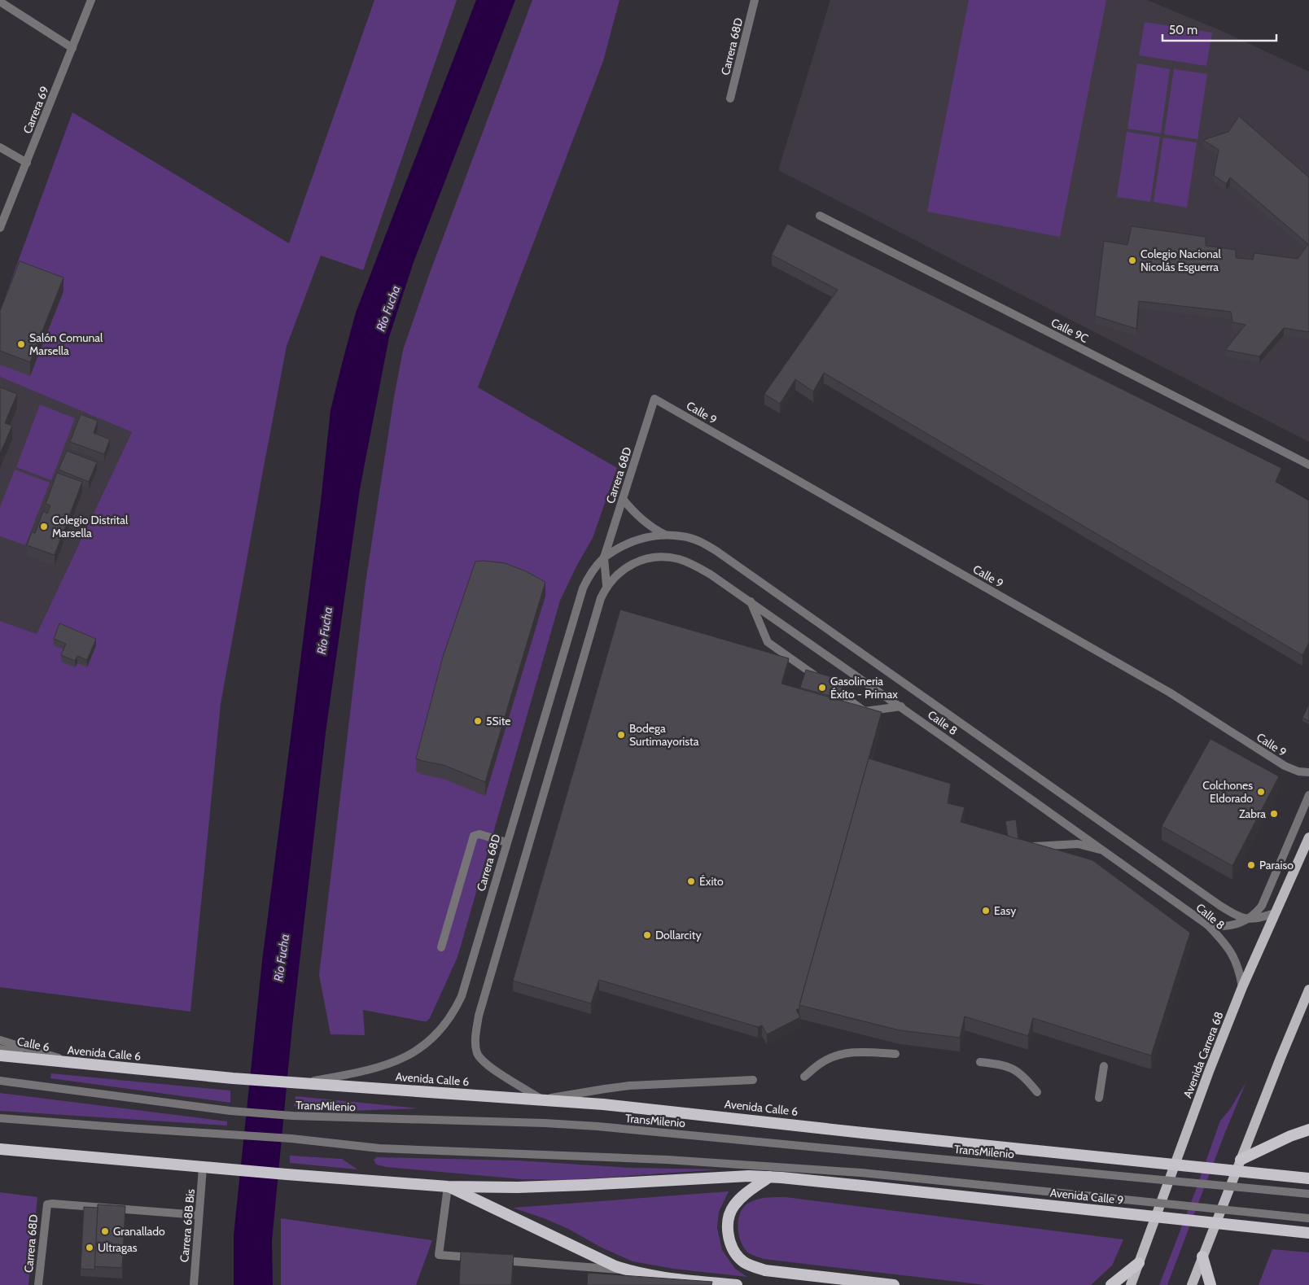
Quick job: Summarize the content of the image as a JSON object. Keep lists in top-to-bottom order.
{
  "streets": {
    "highway": ["Avenida Calle 6", "Avenida Calle 9"],
    "main road": ["Avenida Carrera 68"],
    "street": [
      "Carrera 68D",
      "Carrera 69",
      "Calle 9C",
      "Calle 9",
      "Calle 8",
      "Calle 6",
      "TransMilenio",
      "Carrera 68B Bis"
    ]
  },
  "crossings": [
    ["Carrera 68D", "Calle 9"],
    ["Carrera 68D", "Calle 8"],
    ["Carrera 68D", "Avenida Calle 6"],
    ["Carrera 68D", "Carrera 68B Bis"],
    ["Calle 8", "Avenida Calle 6"],
    ["Calle 8", "Avenida Carrera 68"],
    ["Calle 6", "Avenida Calle 6"]
  ],
  "water": ["Río Fucha"],
  "places": [
    "Colegio Nacional Nicolás Esguerra",
    "Salón Comunal Marsella",
    "Colegio Distrital Marsella",
    "Gasolineria Éxito - Primax",
    "5Site",
    "Bodega Surtimayorista",
    "Colchones Eldorado",
    "Zabra",
    "Paraiso",
    "Éxito",
    "Easy",
    "Dollarcity",
    "Granallado",
    "Ultragas"
  ],
  "scale_bar": "50 m"
}
